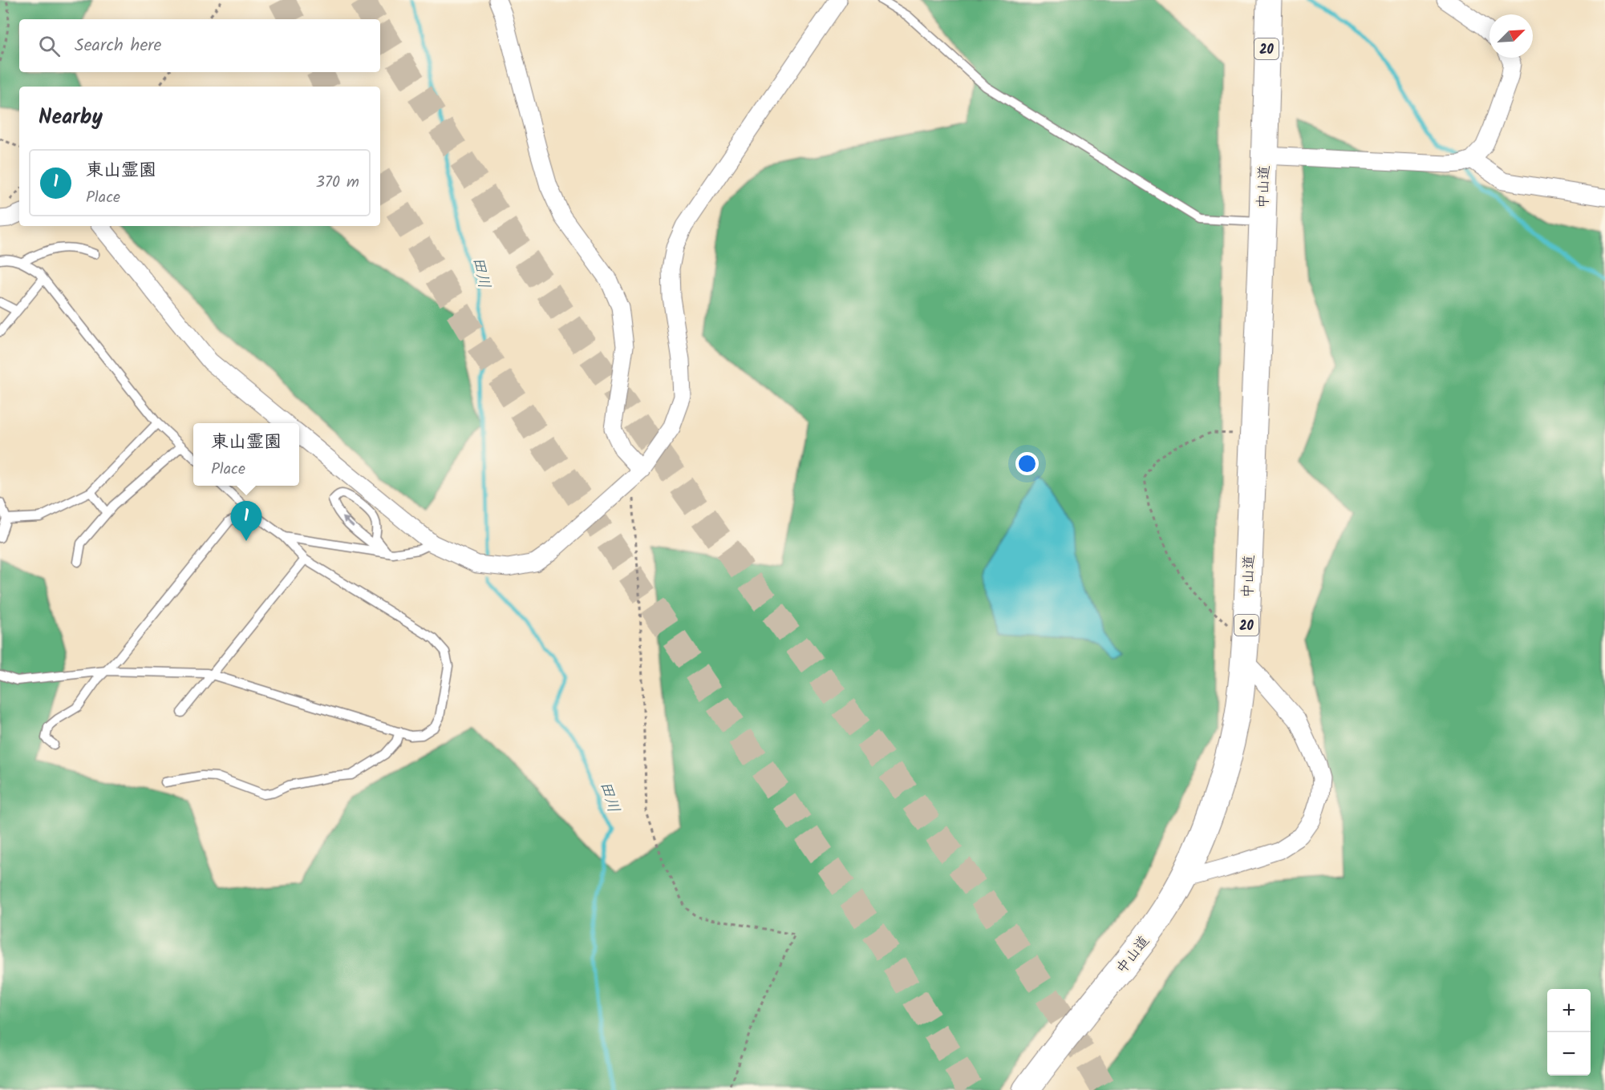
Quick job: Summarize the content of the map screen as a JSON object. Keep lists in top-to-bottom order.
{
  "streets": {
    "highway": ["20", "中山道"]
  },
  "water": ["田川"],
  "north": "top right",
  "page": {
    "search": "Search here",
    "heading": "Nearby",
    "list": [
      {
        "mark": "1",
        "name": "東山霊園",
        "note": "Place",
        "value": "370 m"
      }
    ],
    "popup": ["東山霊園", "Place"],
    "pins": "1",
    "map_buttons": ["+", "−"]
  }
}
